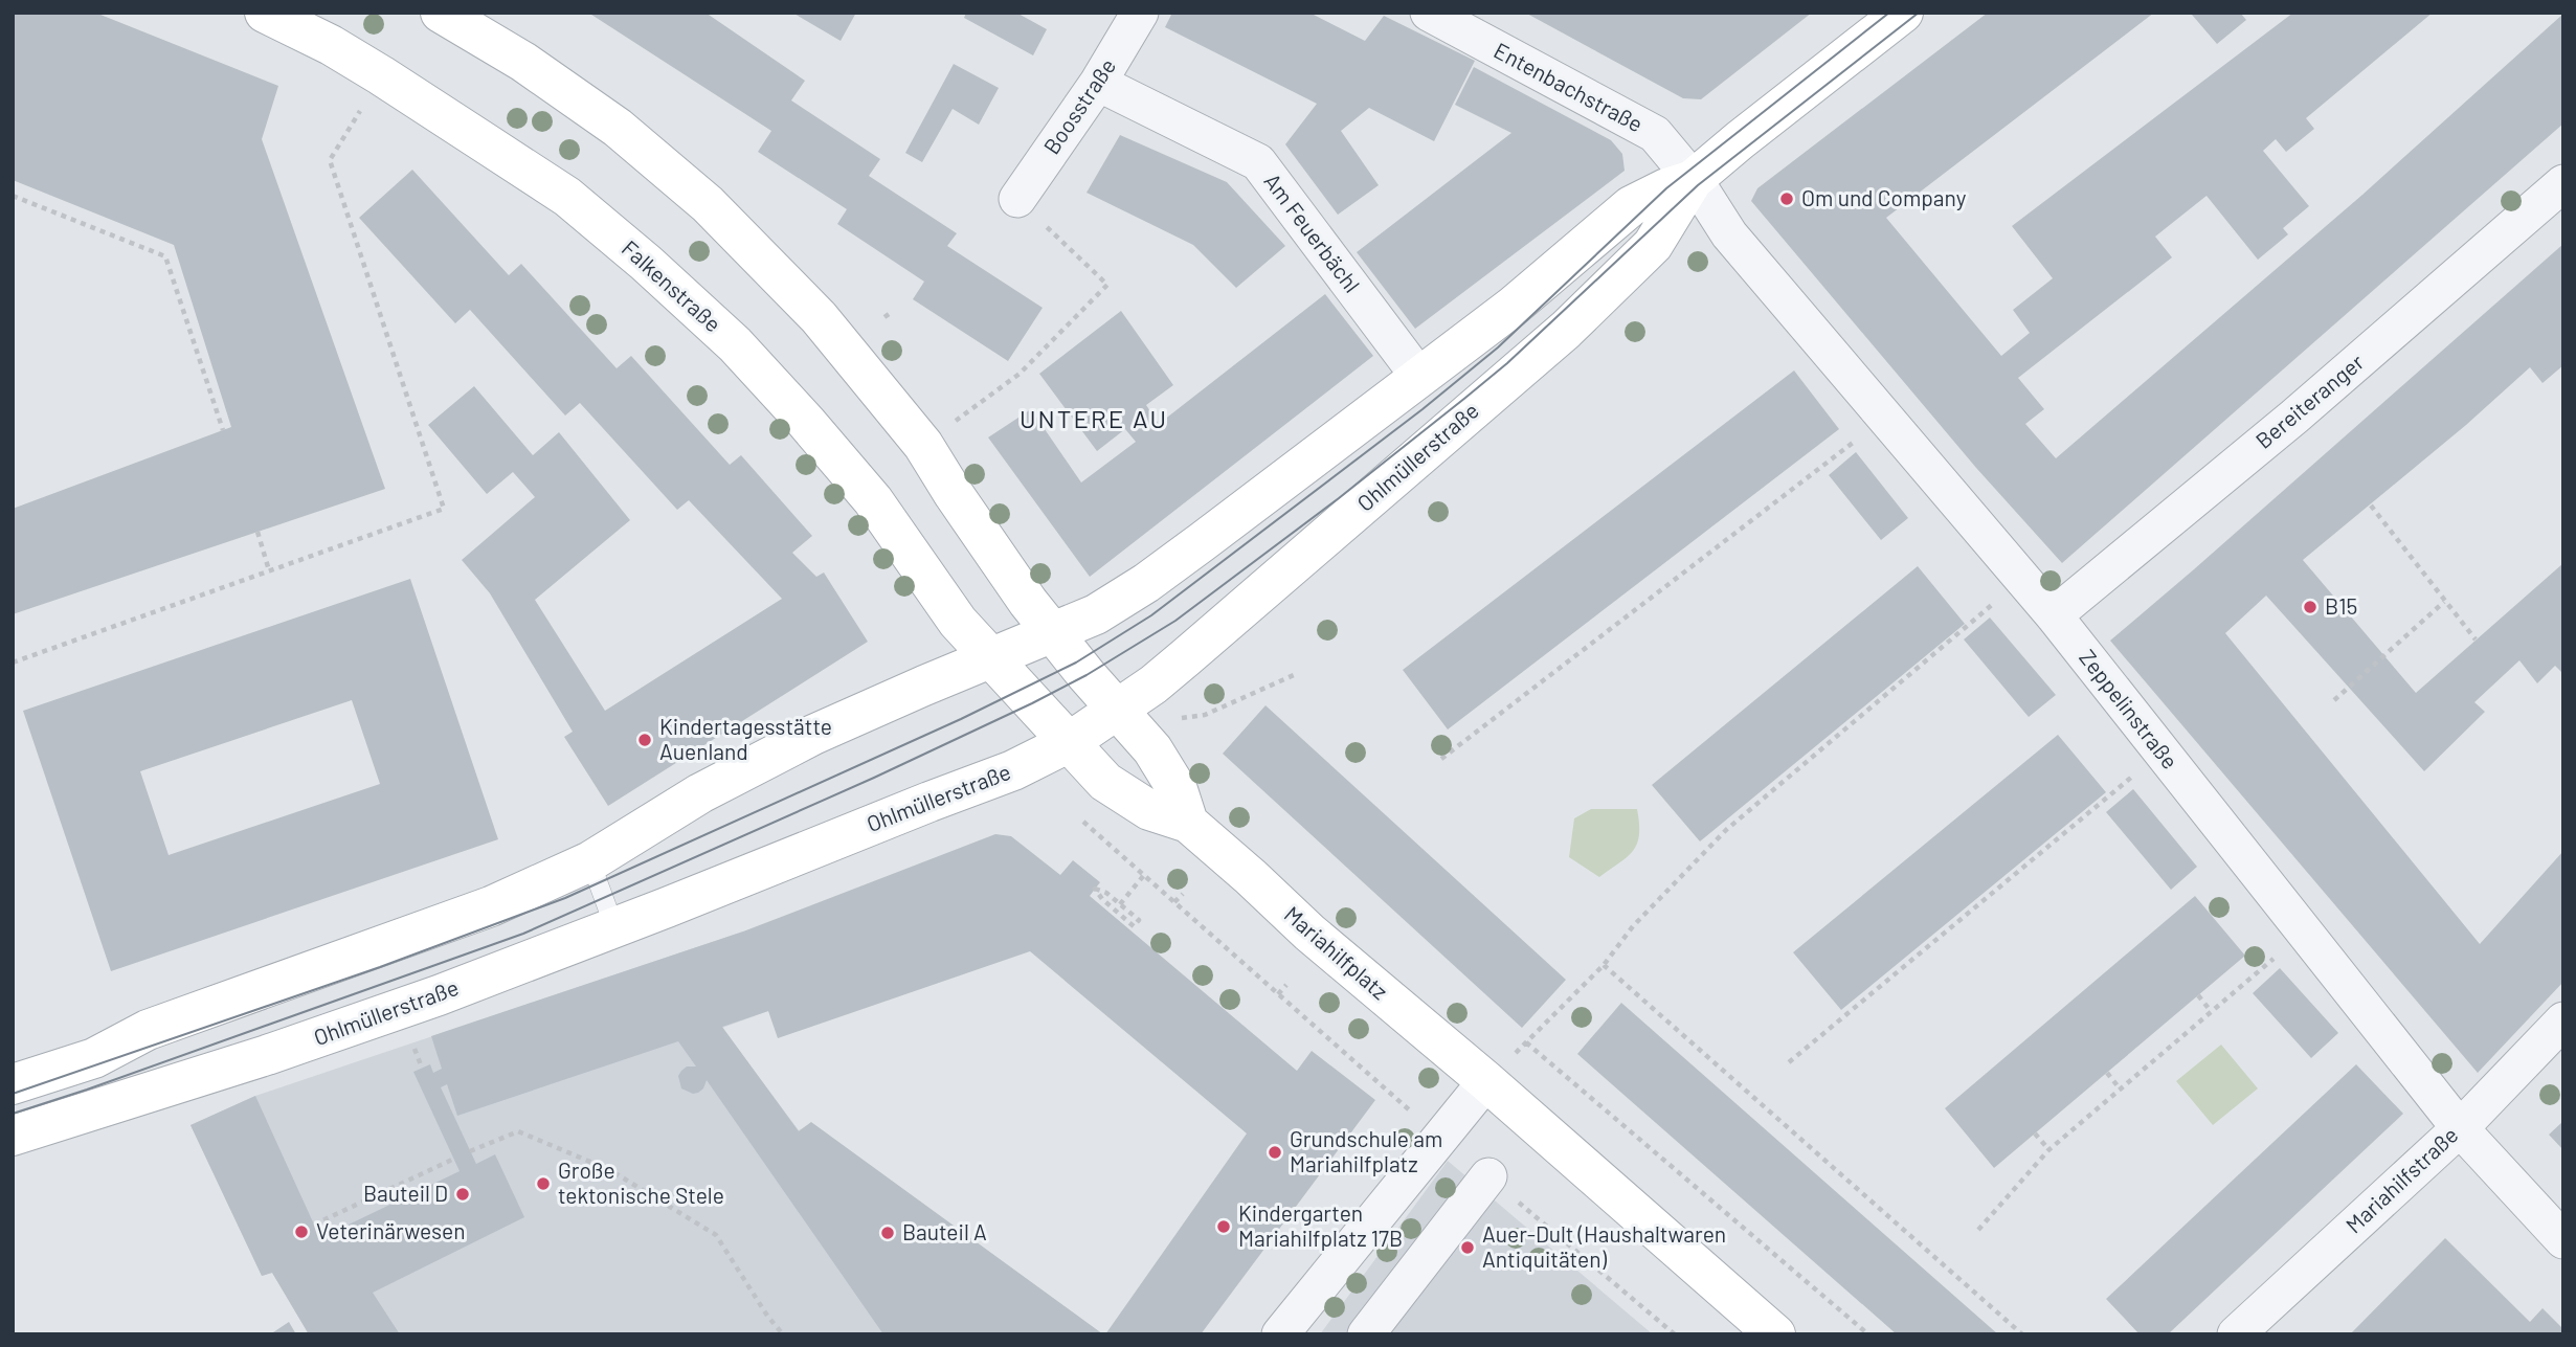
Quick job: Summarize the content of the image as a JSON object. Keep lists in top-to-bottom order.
{
  "streets": {
    "main road": ["Falkenstraße", "Ohlmüllerstraße", "Mariahilfplatz"],
    "street": [
      "Entenbachstraße",
      "Boosstraße",
      "Am Feuerbächl",
      "Bereiteranger",
      "Zeppelinstraße",
      "Mariahilfstraße"
    ]
  },
  "crossings": [
    ["Entenbachstraße", "Ohlmüllerstraße"],
    ["Entenbachstraße", "Zeppelinstraße"],
    ["Boosstraße", "Am Feuerbächl"],
    ["Am Feuerbächl", "Ohlmüllerstraße"],
    ["Falkenstraße", "Ohlmüllerstraße"],
    ["Falkenstraße", "Mariahilfplatz"],
    ["Bereiteranger", "Zeppelinstraße"],
    ["Ohlmüllerstraße", "Zeppelinstraße"],
    ["Ohlmüllerstraße", "Mariahilfplatz"],
    ["Zeppelinstraße", "Mariahilfstraße"]
  ],
  "districts": ["UNTERE AU"],
  "places": [
    "Om und Company",
    "B15",
    "Kindertagesstätte Auenland",
    "Grundschule am Mariahilfplatz",
    "Große tektonische Stele",
    "Bauteil D",
    "Kindergarten Mariahilfplatz 17B",
    "Veterinärwesen",
    "Bauteil A",
    "Auer-Dult (Haushaltwaren Antiquitäten)"
  ]
}
